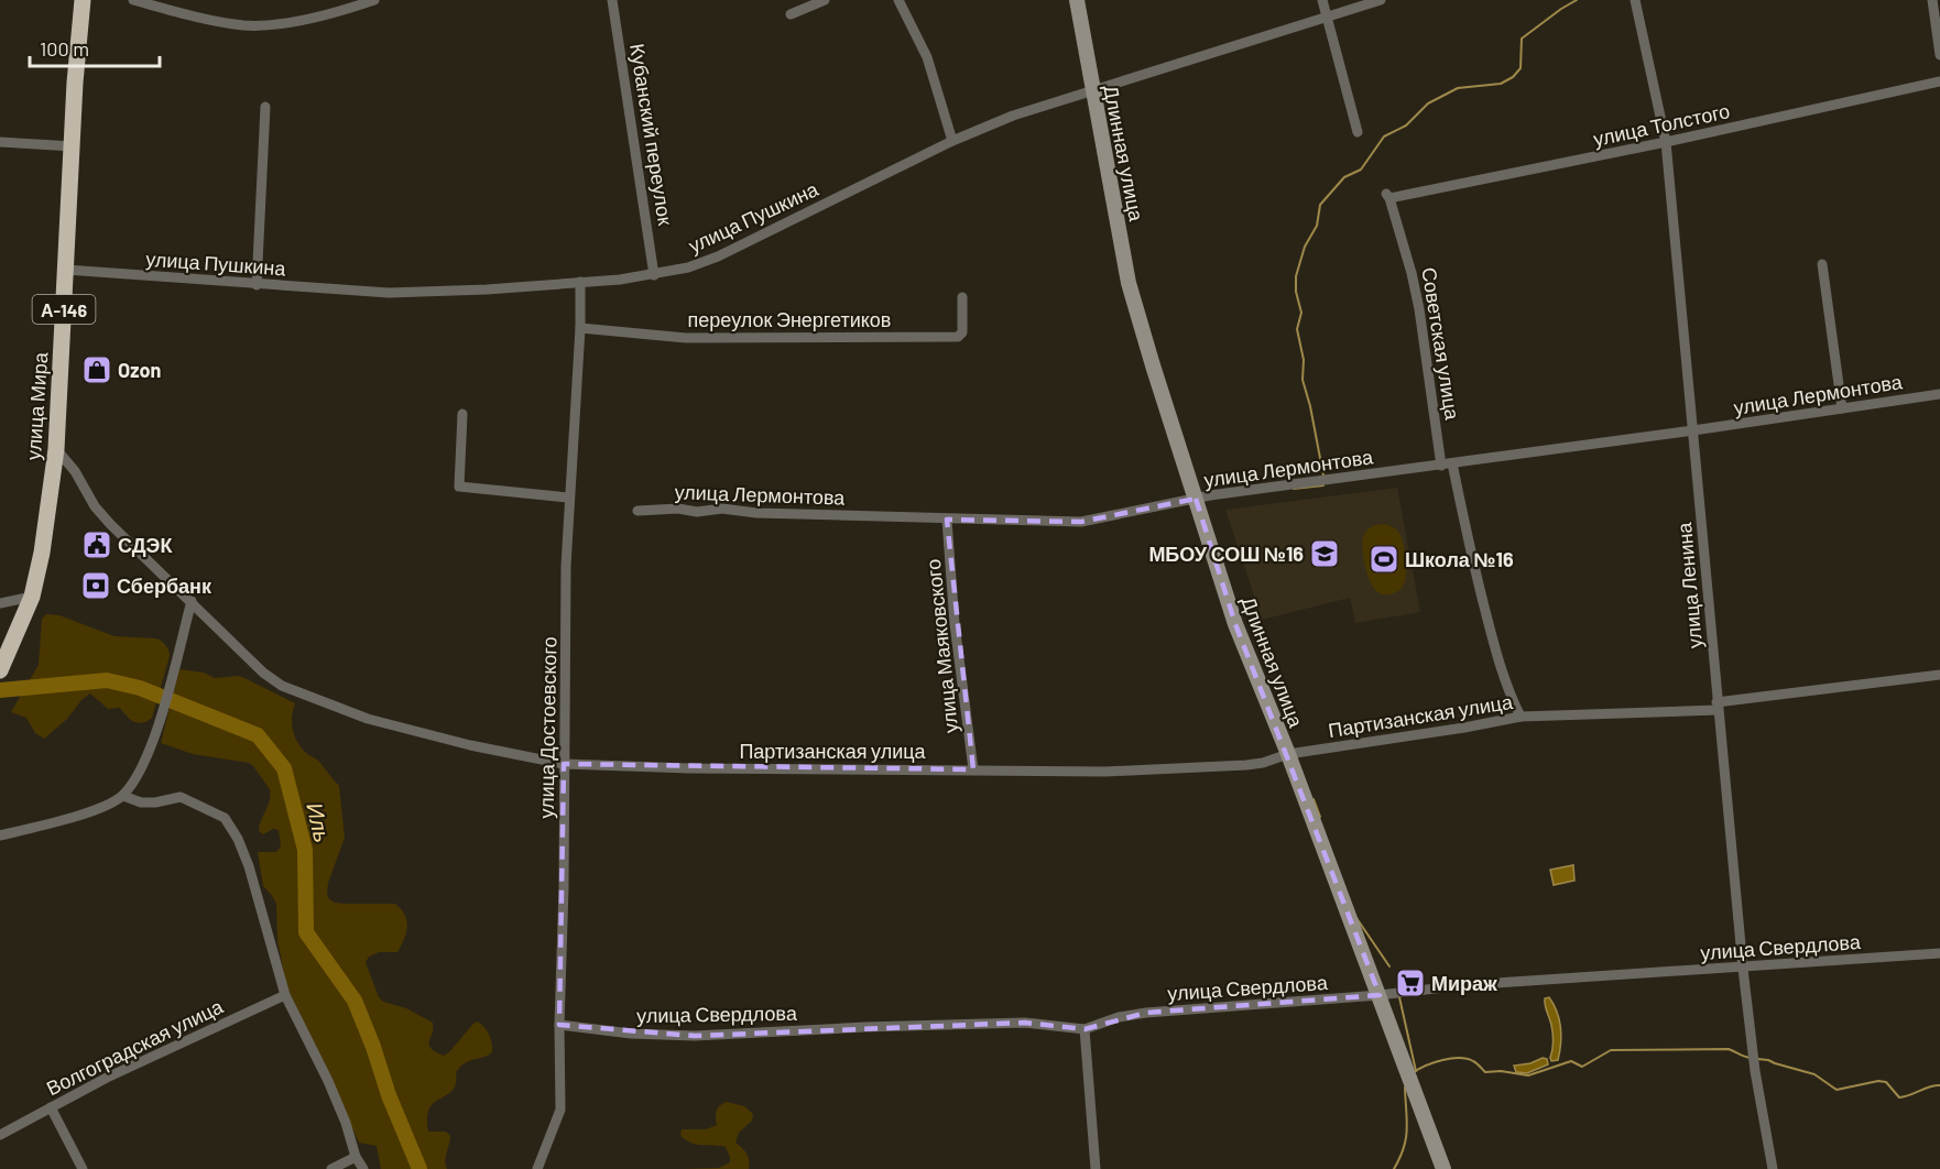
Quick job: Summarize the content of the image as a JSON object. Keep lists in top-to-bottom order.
{
  "streets": {
    "highway": ["А-146", "улица Мира"],
    "main road": ["Длинная улица"],
    "street": [
      "улица Толстого",
      "Кубанский переулок",
      "улица Пушкина",
      "переулок Энергетиков",
      "Советская улица",
      "улица Лермонтова",
      "улица Ленина",
      "улица Маяковского",
      "Партизанская улица",
      "улица Достоевского",
      "улица Свердлова",
      "Волгоградская улица"
    ]
  },
  "crossings": [
    ["улица Толстого", "Советская улица"],
    ["улица Толстого", "улица Ленина"],
    ["Кубанский переулок", "улица Пушкина"],
    ["Длинная улица", "улица Пушкина"],
    ["Длинная улица", "улица Лермонтова"],
    ["Длинная улица", "Партизанская улица"],
    ["Длинная улица", "улица Свердлова"],
    ["улица Пушкина", "улица Мира"],
    ["улица Пушкина", "улица Достоевского"],
    ["переулок Энергетиков", "улица Достоевского"],
    ["Советская улица", "улица Лермонтова"],
    ["Советская улица", "Партизанская улица"],
    ["улица Лермонтова", "улица Ленина"],
    ["улица Лермонтова", "улица Маяковского"],
    ["улица Мира", "Партизанская улица"],
    ["улица Ленина", "Партизанская улица"],
    ["улица Ленина", "улица Свердлова"],
    ["улица Маяковского", "Партизанская улица"],
    ["Партизанская улица", "улица Достоевского"],
    ["улица Достоевского", "улица Свердлова"]
  ],
  "water": ["Иль"],
  "places": {
    "shop": ["Ozon"],
    "public building": ["СДЭК"],
    "school or university": ["МБОУ СОШ №16"],
    "sports": ["Школа №16"],
    "bank": ["Сбербанк"],
    "supermarket": ["Мираж"]
  },
  "scale_bar": "100 m"
}
